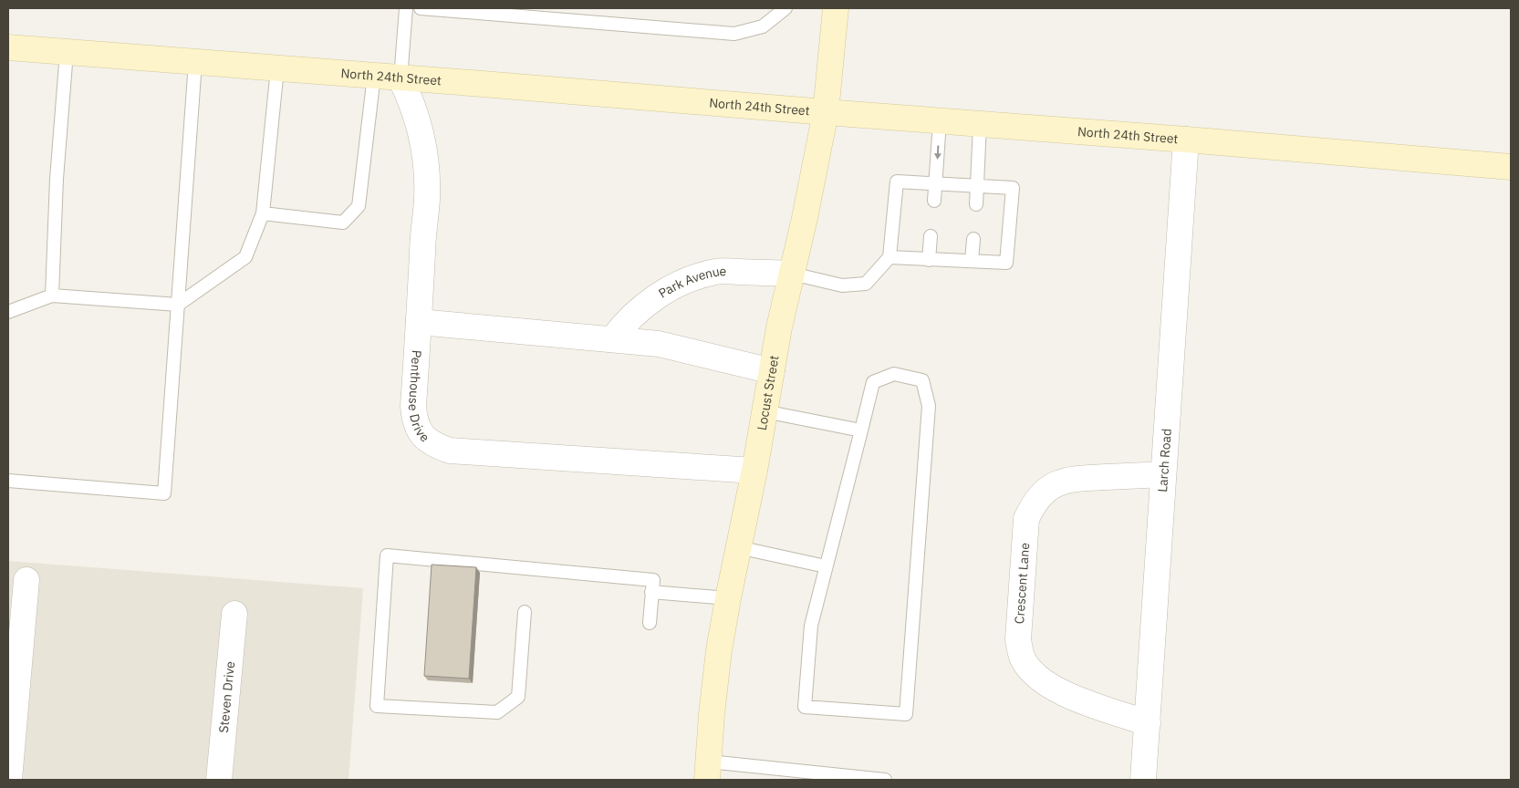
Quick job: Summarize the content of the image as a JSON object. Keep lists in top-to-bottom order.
{
  "streets": {
    "main road": ["North 24th Street", "Locust Street"],
    "street": [
      "Park Avenue",
      "Penthouse Drive",
      "Larch Road",
      "Crescent Lane",
      "Steven Drive"
    ]
  },
  "crossings": [
    ["North 24th Street", "Penthouse Drive"],
    ["North 24th Street", "Locust Street"],
    ["North 24th Street", "Larch Road"],
    ["Park Avenue", "Locust Street"],
    ["Penthouse Drive", "Locust Street"],
    ["Larch Road", "Crescent Lane"]
  ]
}
